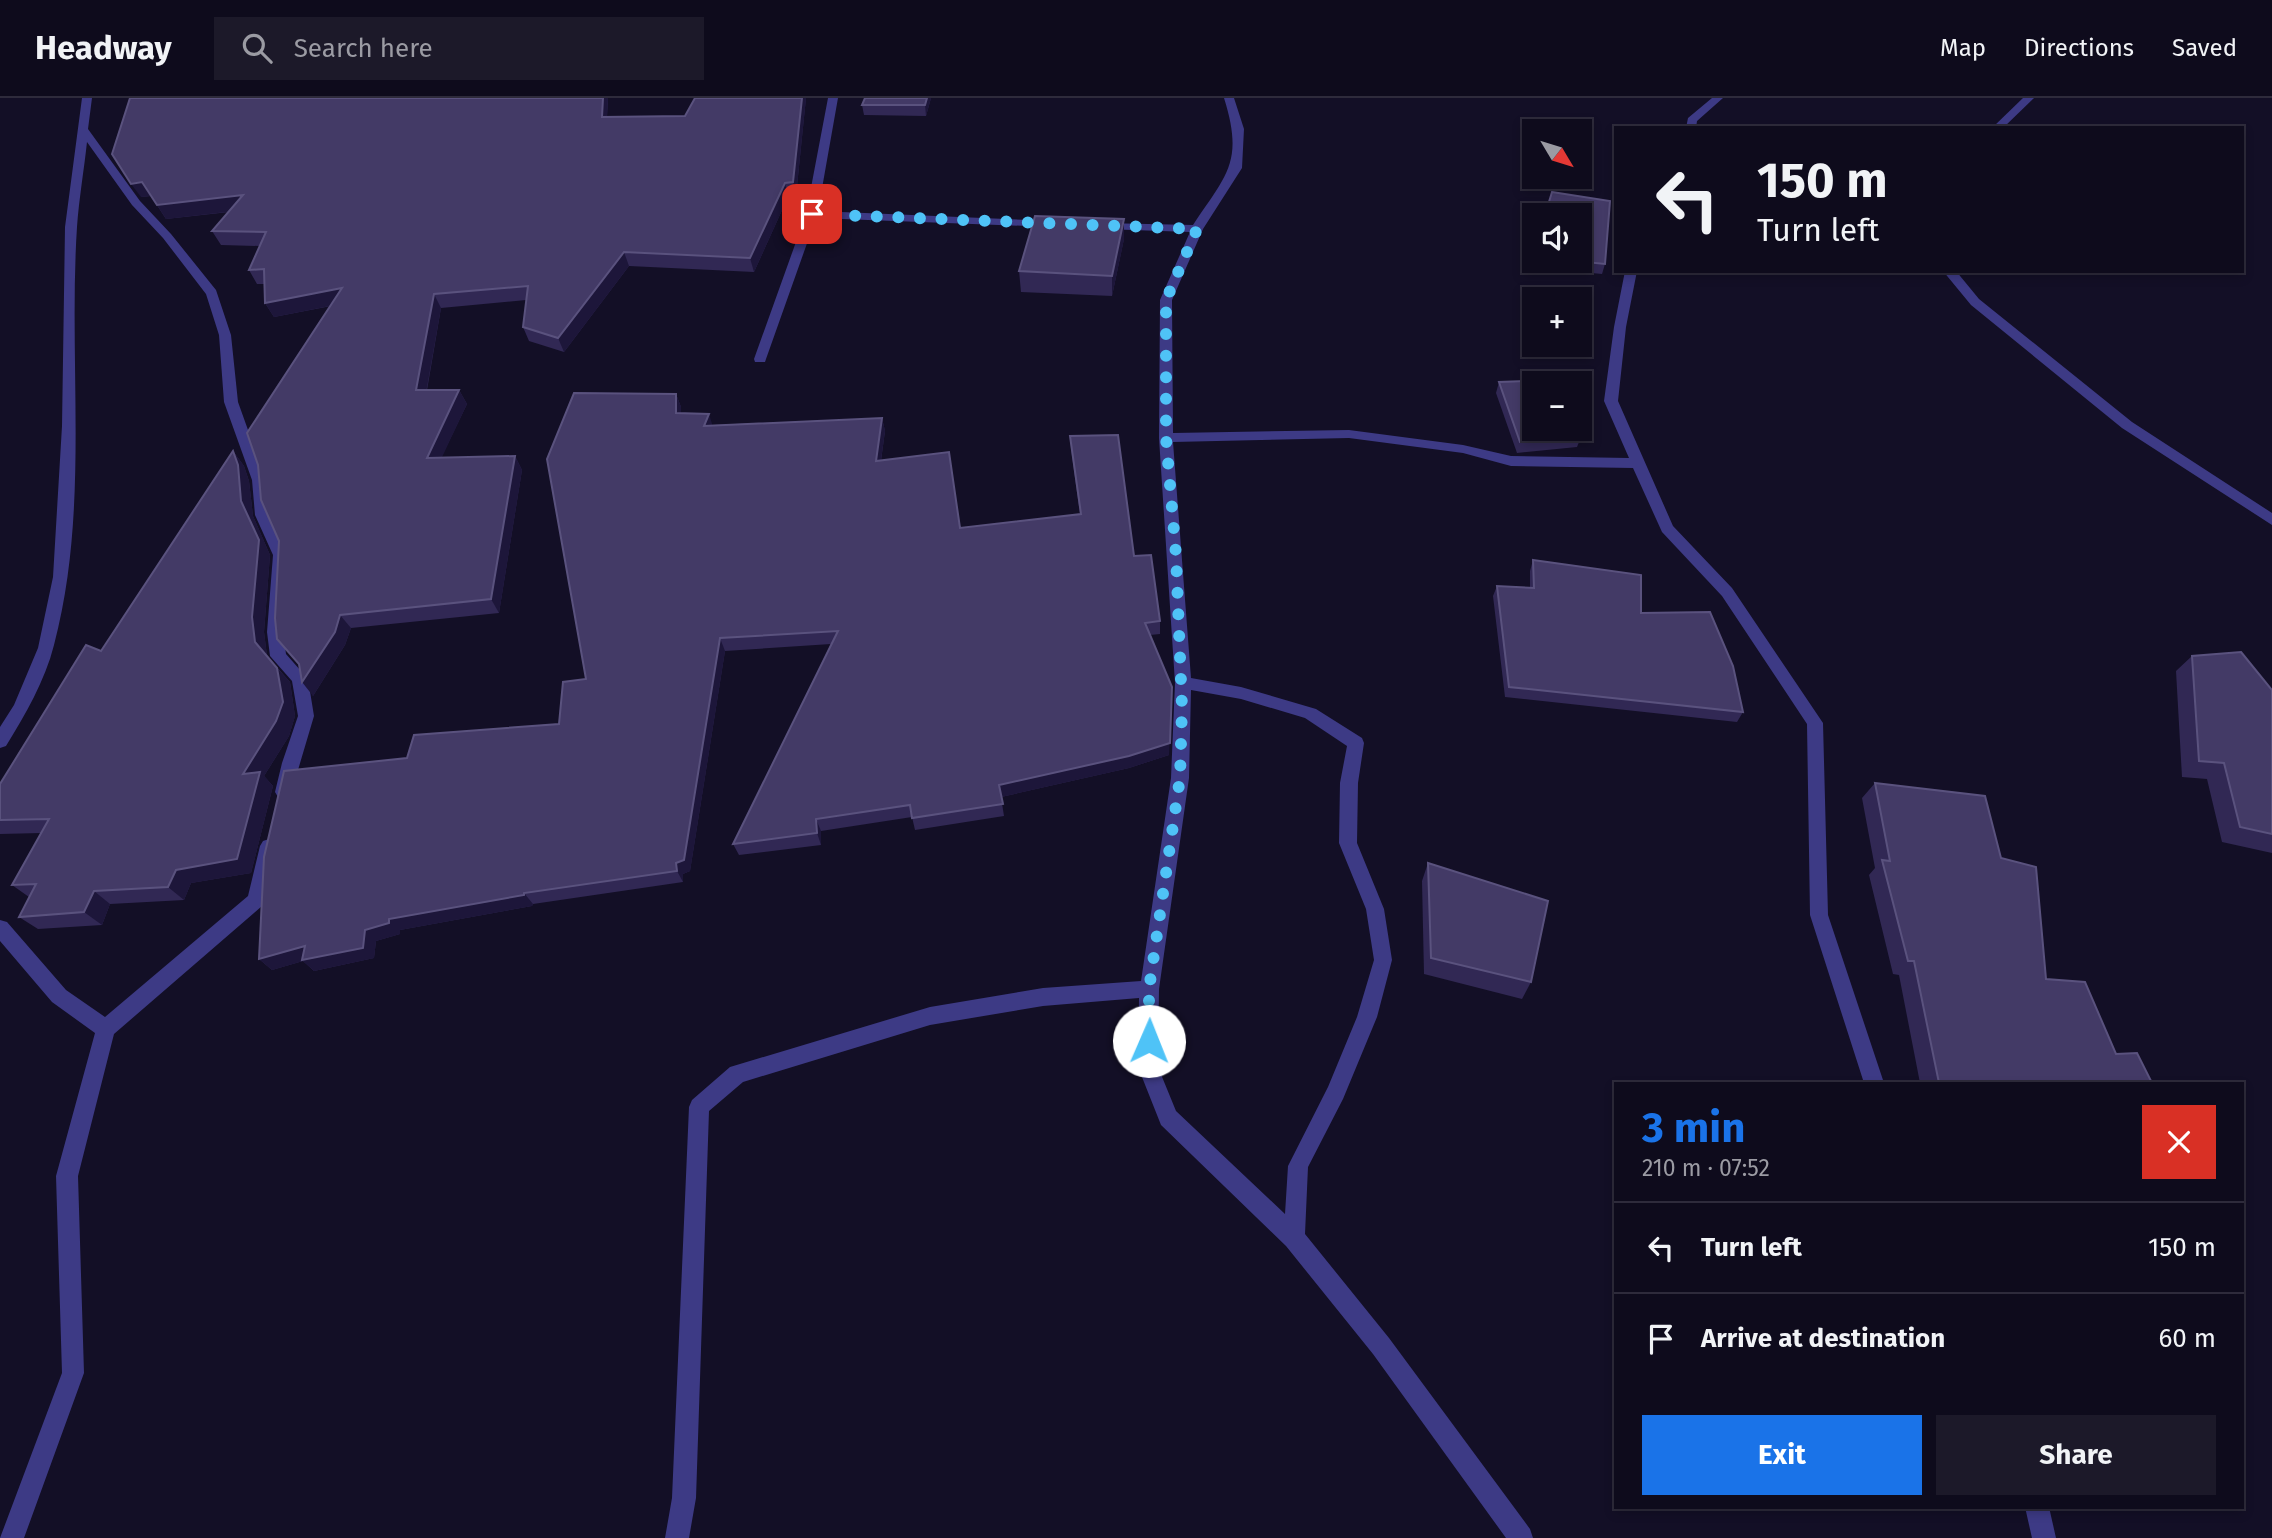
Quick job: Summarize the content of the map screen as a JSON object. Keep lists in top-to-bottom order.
{
  "north": "bottom right",
  "page": {
    "header": "Headway",
    "search": "Search here",
    "nav": ["Map", "Directions", "Saved"],
    "map_buttons": ["+", "−"],
    "turn": ["150 m", "Turn left"],
    "heading": ["3 min", "210 m · 07:52"],
    "list": [
      {
        "name": "Turn left",
        "value": "150 m"
      },
      {
        "name": "Arrive at destination",
        "value": "60 m"
      }
    ],
    "buttons": ["Exit", "Share"]
  }
}
